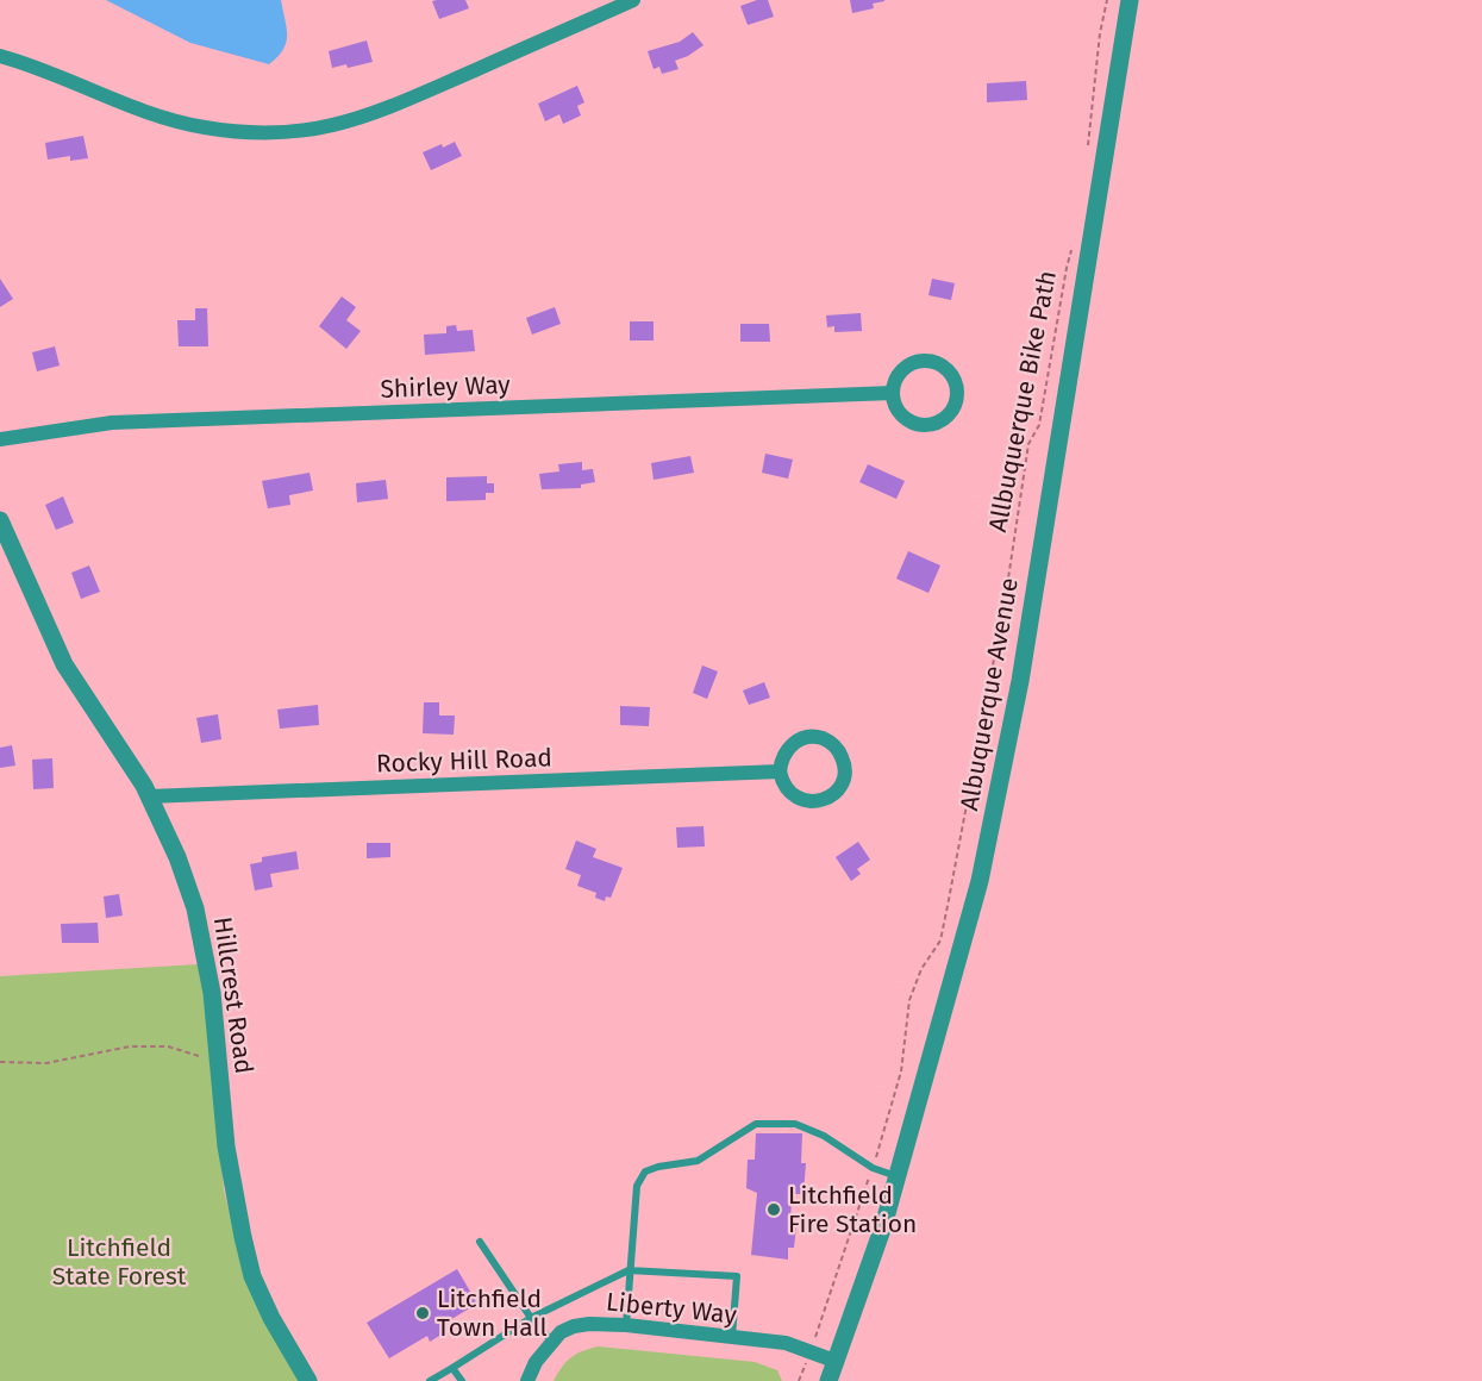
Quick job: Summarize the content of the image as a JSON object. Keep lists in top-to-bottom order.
{
  "streets": {
    "street": [
      "Shirley Way",
      "Albuquerque Avenue",
      "Rocky Hill Road",
      "Hillcrest Road",
      "Liberty Way"
    ],
    "path": ["Allbuquerque Bike Path"]
  },
  "crossings": [
    ["Allbuquerque Bike Path", "Liberty Way"],
    ["Albuquerque Avenue", "Liberty Way"],
    ["Rocky Hill Road", "Hillcrest Road"]
  ],
  "parks": ["Litchfield State Forest"],
  "places": ["Litchfield Fire Station", "Litchfield Town Hall"]
}
